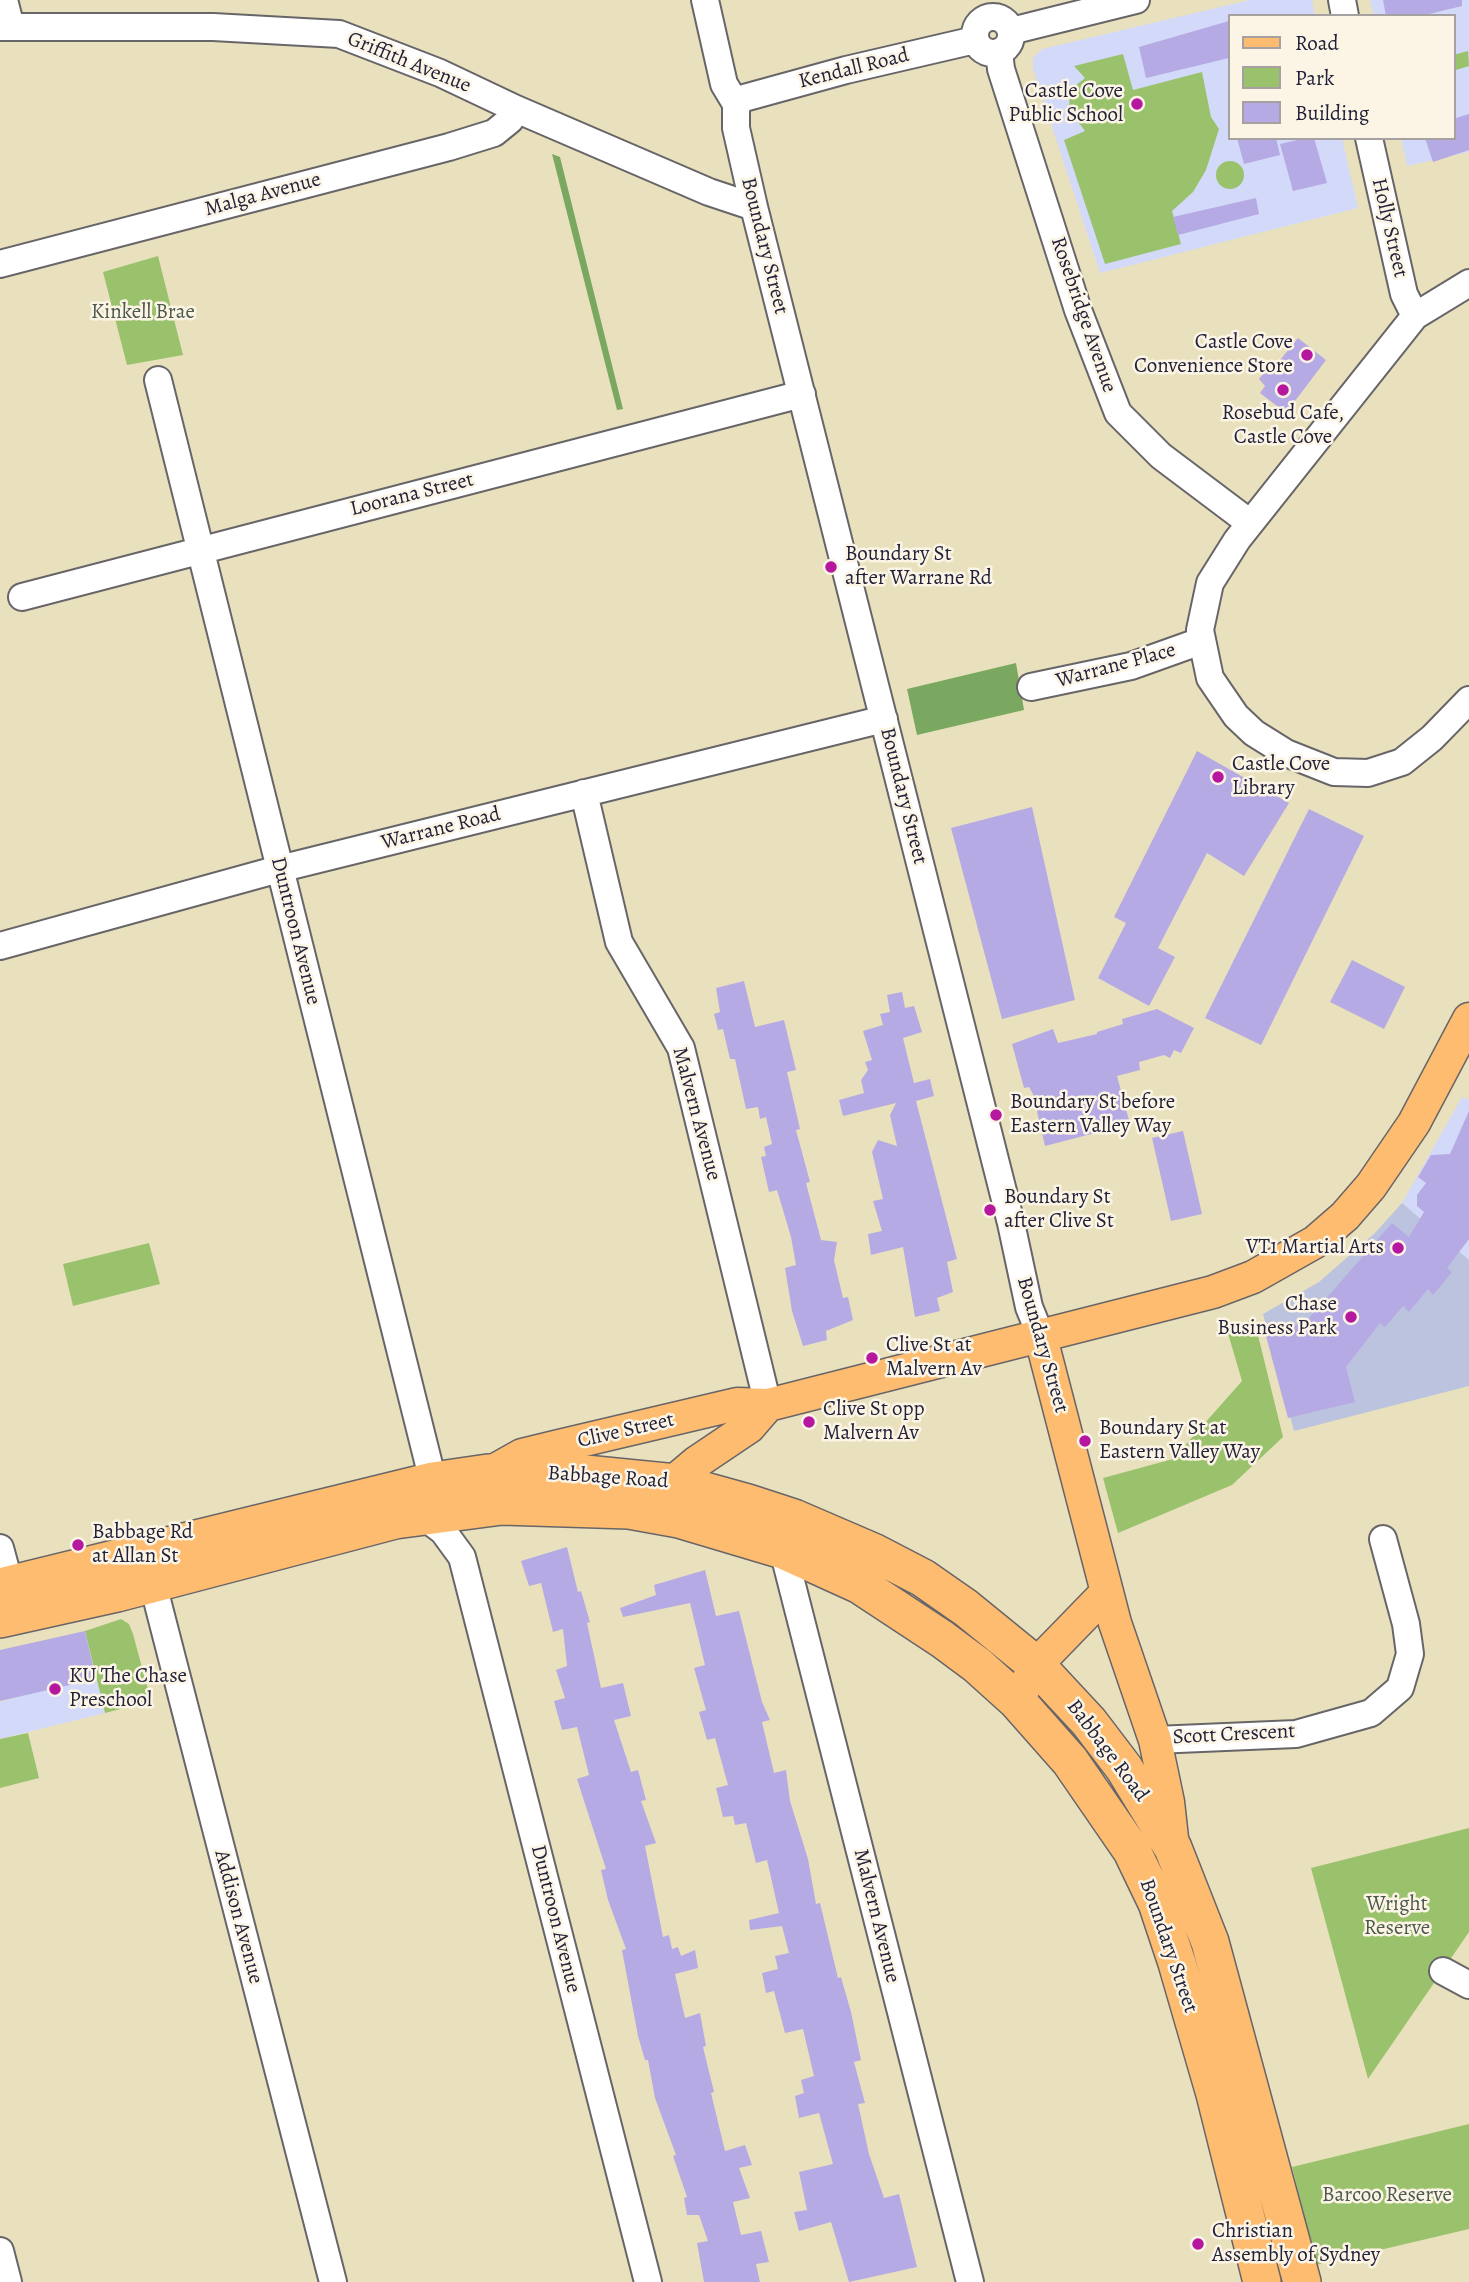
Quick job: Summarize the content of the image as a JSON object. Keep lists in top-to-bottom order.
{
  "streets": {
    "highway": ["Boundary Street", "Babbage Road"],
    "main road": ["Clive Street"],
    "street": [
      "Griffith Avenue",
      "Kendall Road",
      "Malga Avenue",
      "Holly Street",
      "Rosebridge Avenue",
      "Loorana Street",
      "Warrane Place",
      "Warrane Road",
      "Duntroon Avenue",
      "Malvern Avenue",
      "Scott Crescent",
      "Addison Avenue"
    ]
  },
  "crossings": [
    ["Griffith Avenue", "Malga Avenue"],
    ["Griffith Avenue", "Boundary Street"],
    ["Kendall Road", "Boundary Street"],
    ["Boundary Street", "Loorana Street"],
    ["Boundary Street", "Warrane Road"],
    ["Boundary Street", "Clive Street"],
    ["Boundary Street", "Babbage Road"],
    ["Boundary Street", "Scott Crescent"],
    ["Loorana Street", "Duntroon Avenue"],
    ["Warrane Road", "Duntroon Avenue"],
    ["Warrane Road", "Malvern Avenue"],
    ["Duntroon Avenue", "Babbage Road"],
    ["Malvern Avenue", "Clive Street"],
    ["Malvern Avenue", "Babbage Road"],
    ["Clive Street", "Babbage Road"],
    ["Babbage Road", "Addison Avenue"]
  ],
  "parks": ["Kinkell Brae", "Wright Reserve", "Barcoo Reserve"],
  "places": [
    "Castle Cove Public School",
    "Castle Cove Convenience Store",
    "Rosebud Cafe, Castle Cove",
    "Boundary St after Warrane Rd",
    "Castle Cove Library",
    "Boundary St before Eastern Valley Way",
    "Boundary St after Clive St",
    "VT1 Martial Arts",
    "Chase Business Park",
    "Clive St at Malvern Av",
    "Clive St opp Malvern Av",
    "Boundary St at Eastern Valley Way",
    "Babbage Rd at Allan St",
    "KU The Chase Preschool",
    "Christian Assembly of Sydney"
  ],
  "legend": ["Road", "Park", "Building"]
}
